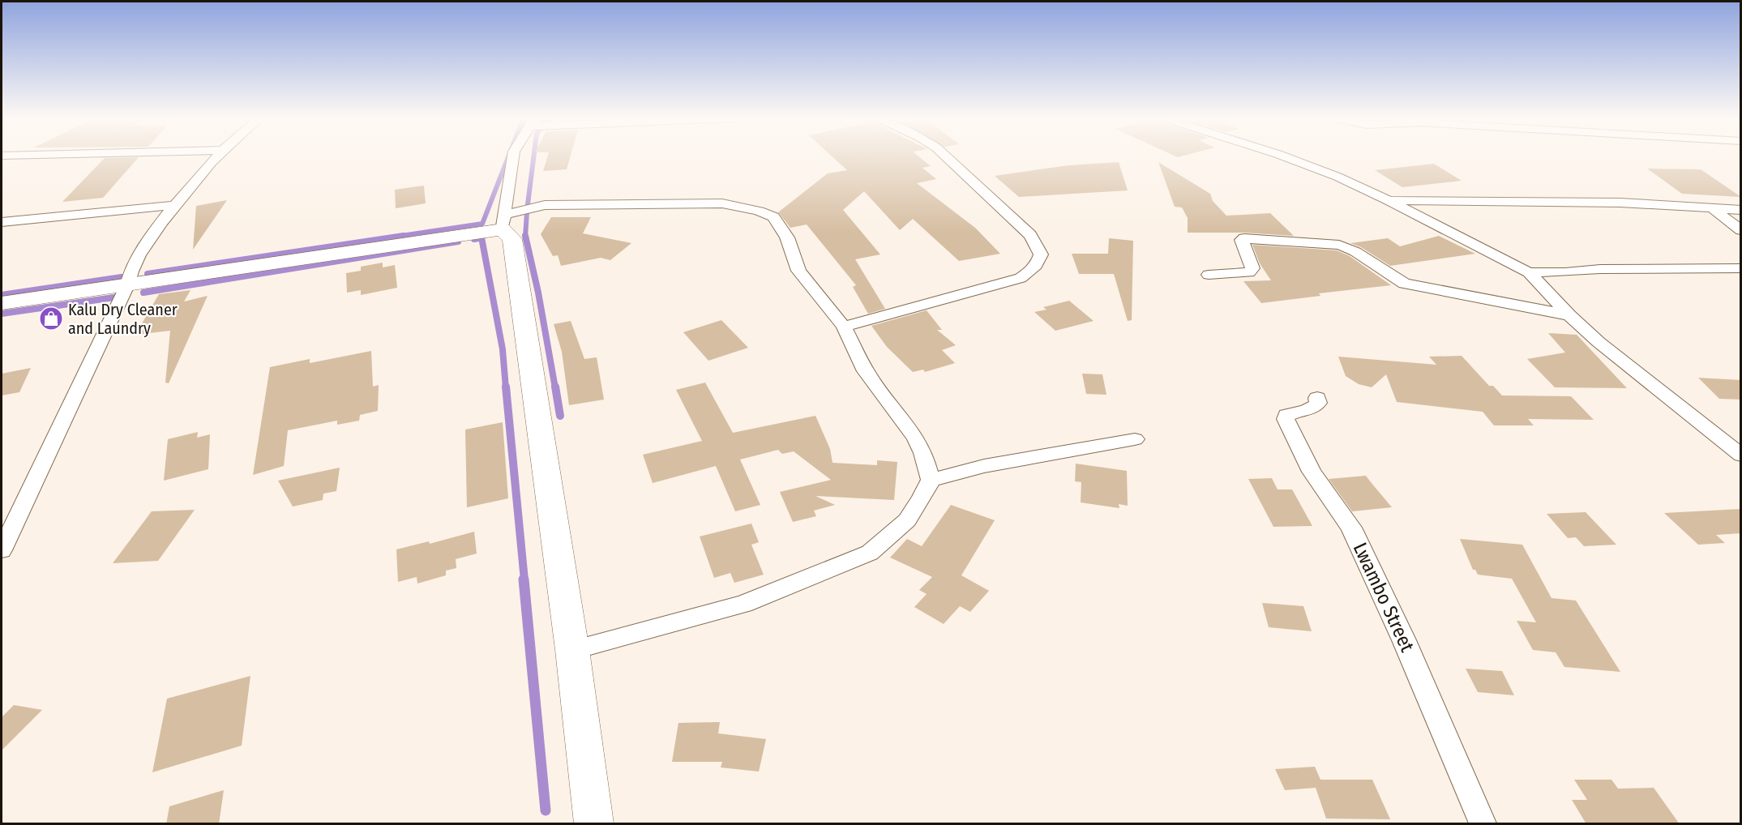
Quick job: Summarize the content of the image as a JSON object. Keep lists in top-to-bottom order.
{
  "streets": {
    "street": ["Lwambo Street"]
  },
  "places": {
    "shop": ["Kalu Dry Cleaner and Laundry"]
  }
}
